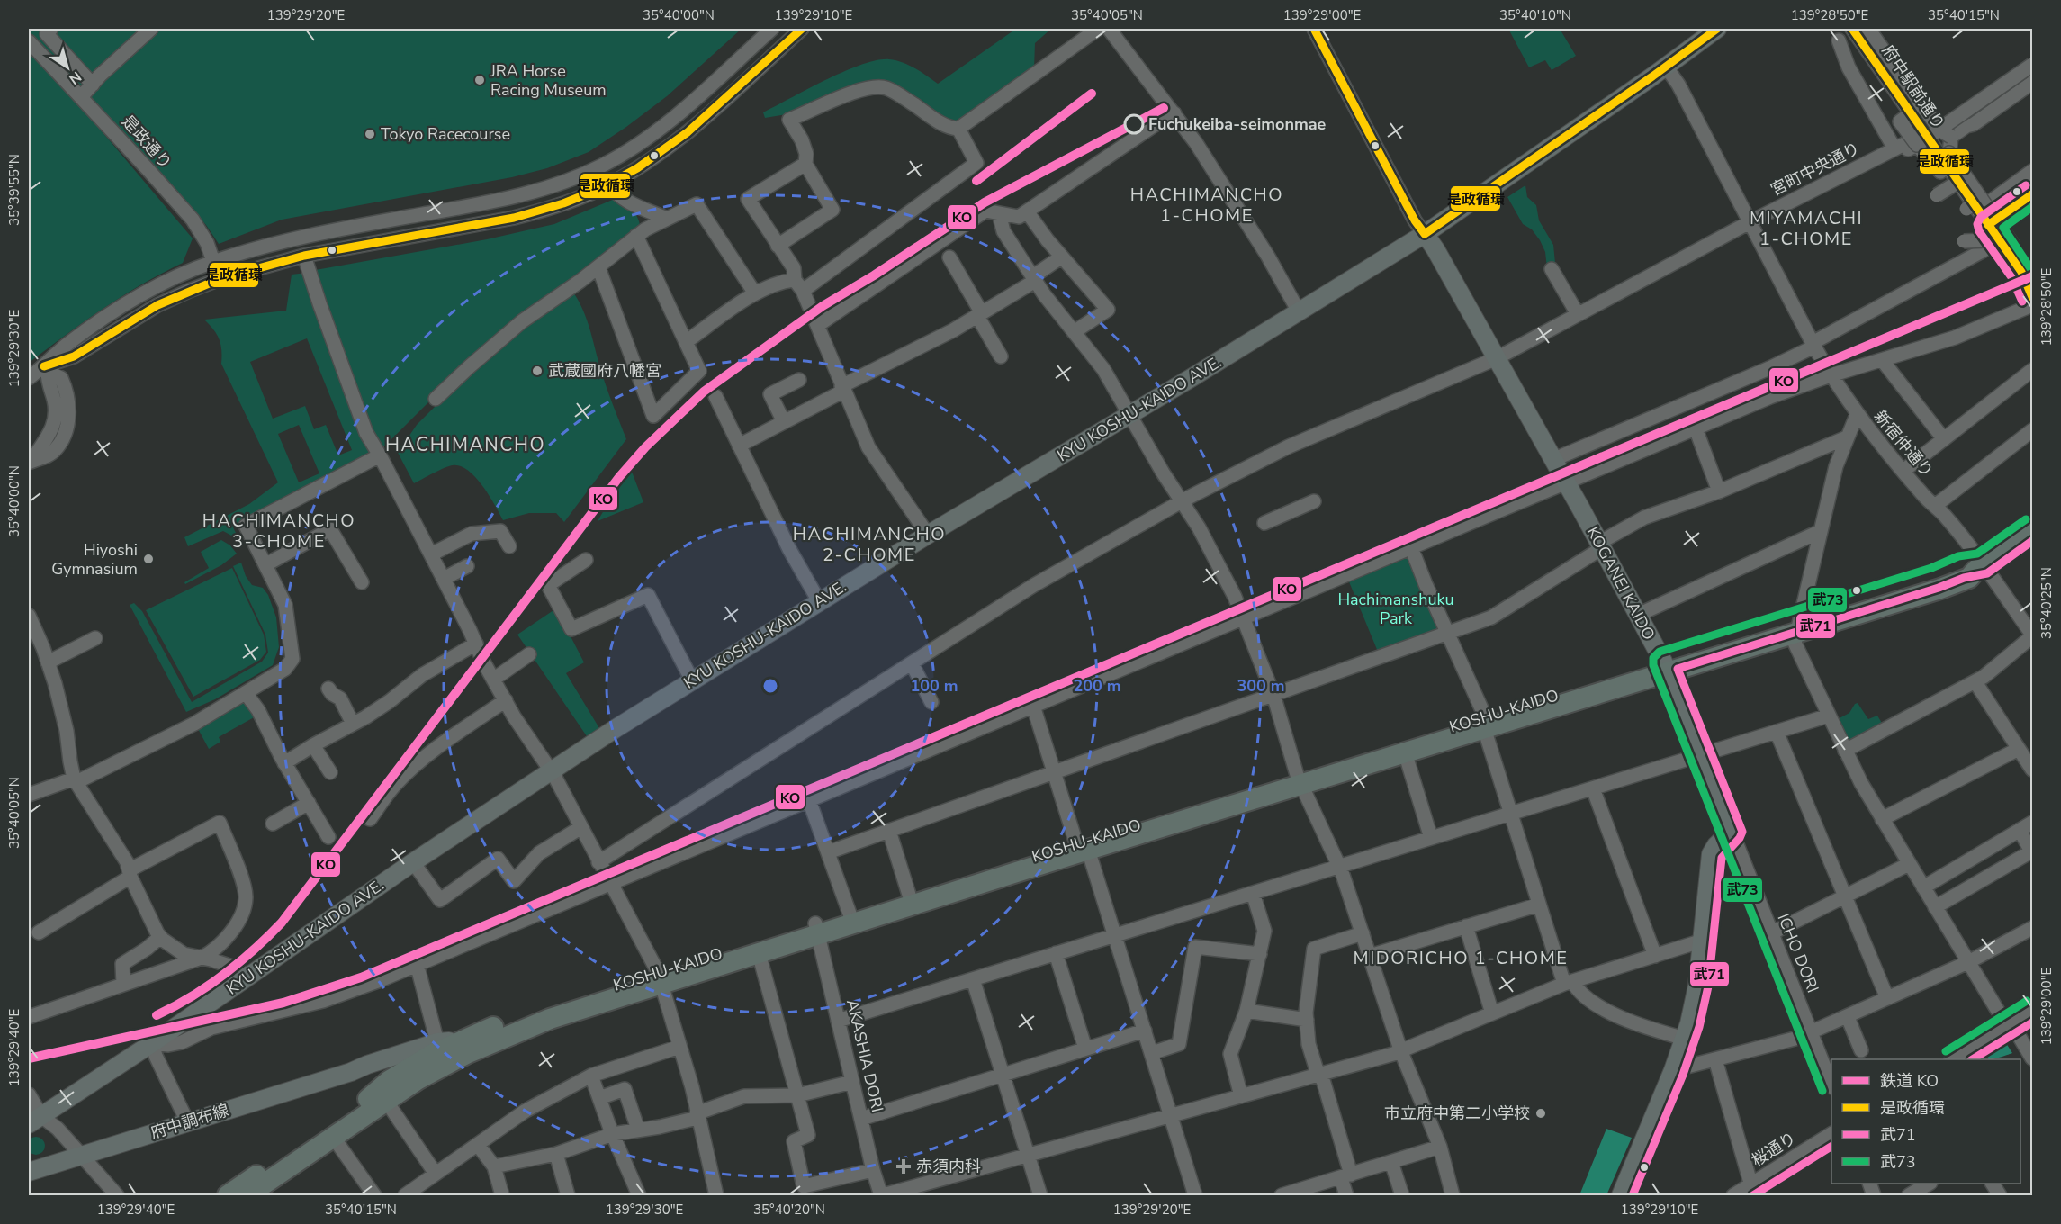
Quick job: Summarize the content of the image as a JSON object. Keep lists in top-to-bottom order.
{
  "streets": {
    "highway": ["KOSHU-KAIDO"],
    "main road": ["KYU KOSHU-KAIDO AVE.", "KOGANEI KAIDO", "府中調布線"],
    "street": [
      "府中駅前通り",
      "是政通り",
      "宮町中央通り",
      "新宿仲通り",
      "ICHO DORI",
      "AKASHIA DORI",
      "桜通り"
    ]
  },
  "crossings": [
    ["府中駅前通り", "宮町中央通り"],
    ["宮町中央通り", "新宿仲通り"],
    ["宮町中央通り", "KOGANEI KAIDO"],
    ["KYU KOSHU-KAIDO AVE.", "新宿仲通り"],
    ["KYU KOSHU-KAIDO AVE.", "KOGANEI KAIDO"],
    ["新宿仲通り", "KOSHU-KAIDO"],
    ["KOGANEI KAIDO", "KOSHU-KAIDO"],
    ["KOGANEI KAIDO", "ICHO DORI"],
    ["KOSHU-KAIDO", "AKASHIA DORI"],
    ["KOSHU-KAIDO", "府中調布線"]
  ],
  "districts": [
    "HACHIMANCHO 1-CHOME",
    "MIYAMACHI 1-CHOME",
    "HACHIMANCHO",
    "HACHIMANCHO 3-CHOME",
    "HACHIMANCHO 2-CHOME",
    "MIDORICHO 1-CHOME"
  ],
  "parks": ["Hachimanshuku Park"],
  "places": {
    "other": [
      "JRA Horse Racing Museum",
      "Fuchukeiba-seimonmae",
      "Tokyo Racecourse",
      "武蔵國府八幡宮",
      "Hiyoshi Gymnasium",
      "市立府中第二小学校"
    ],
    "health": ["赤須内科"]
  },
  "lines": [
    "transit line 是政循環",
    "rail line KO",
    "transit line 武71",
    "transit line 武73"
  ],
  "legend": [
    "鉄道 KO",
    "是政循環",
    "武71",
    "武73"
  ],
  "north": "bottom right",
  "coordinates": [
    "139°29'20\"E",
    "35°40'00\"N",
    "139°29'10\"E",
    "35°40'05\"N",
    "139°29'00\"E",
    "35°40'10\"N",
    "139°28'50\"E",
    "35°40'15\"N",
    "35°39'55\"N",
    "139°29'30\"E",
    "35°40'25\"N",
    "139°29'40\"E",
    "35°40'20\"N"
  ],
  "rings": ["100 m", "200 m", "300 m"]
}
